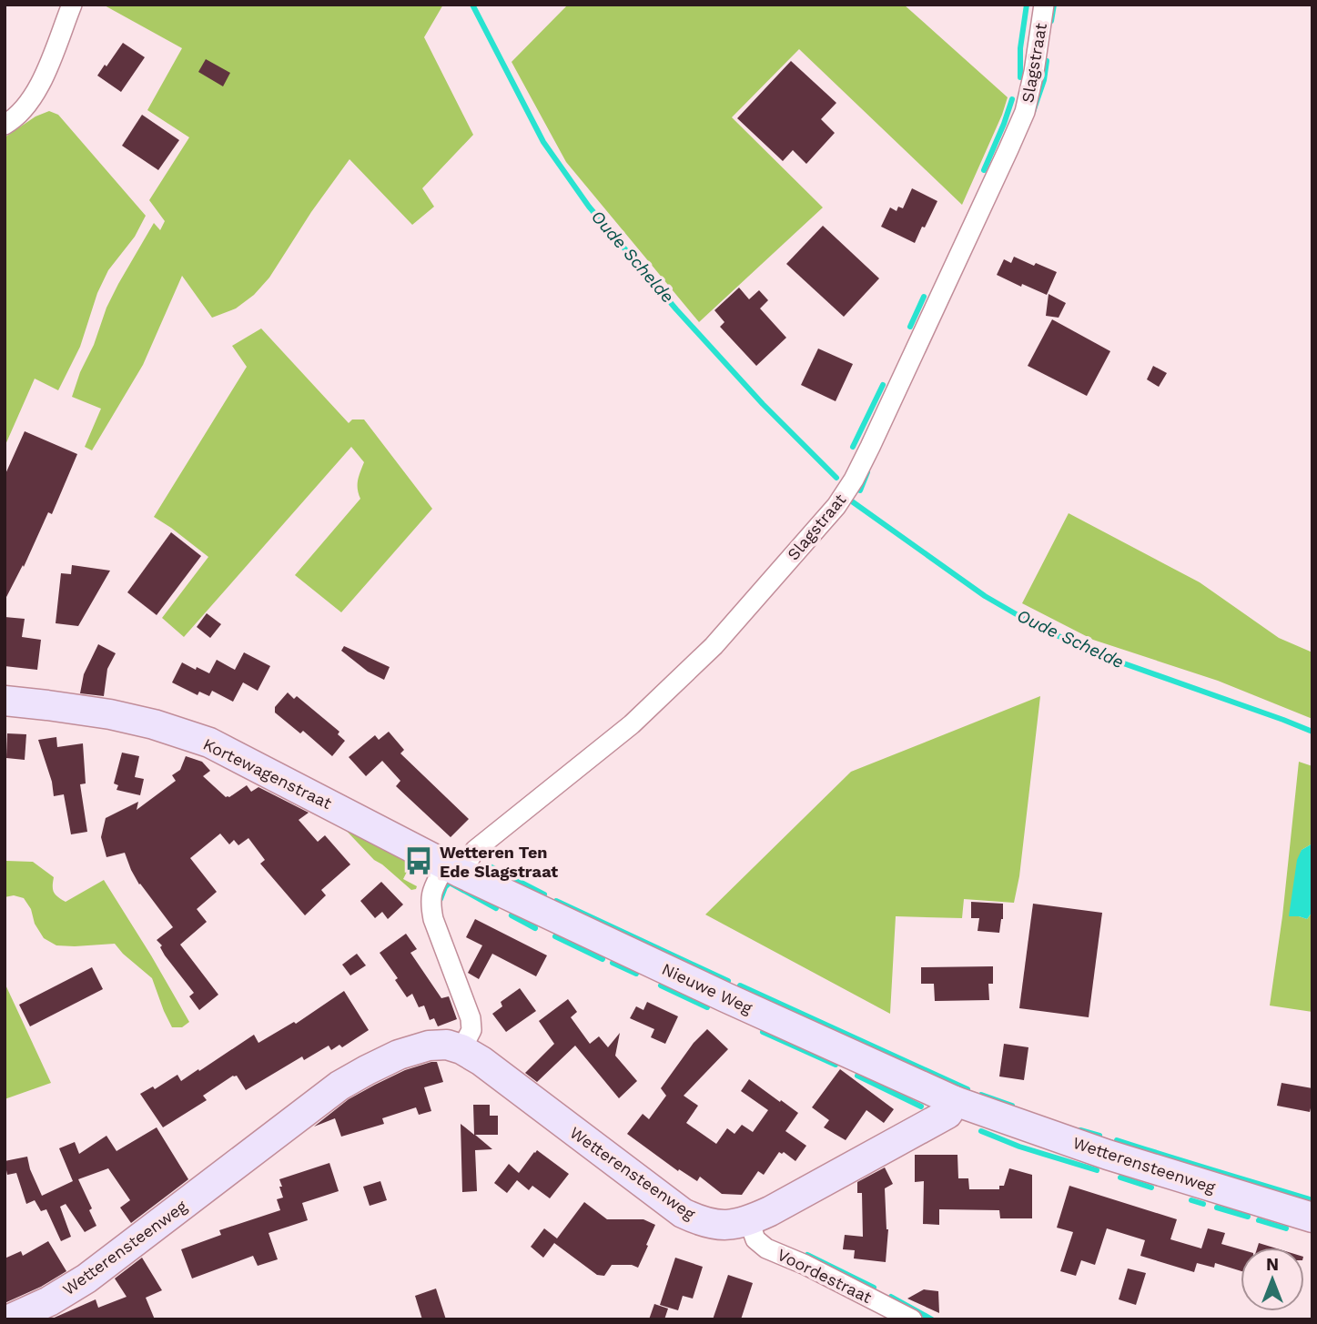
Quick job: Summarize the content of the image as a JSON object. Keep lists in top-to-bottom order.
{
  "streets": {
    "street": [
      "Slagstraat",
      "Kortewagenstraat",
      "Nieuwe Weg",
      "Wetterensteenweg",
      "Voordestraat"
    ]
  },
  "crossings": [
    ["Slagstraat", "Kortewagenstraat"],
    ["Slagstraat", "Nieuwe Weg"],
    ["Kortewagenstraat", "Nieuwe Weg"],
    ["Nieuwe Weg", "Wetterensteenweg"],
    ["Wetterensteenweg", "Voordestraat"]
  ],
  "water": ["Oude Schelde"],
  "places": {
    "bus stop": ["Wetteren Ten Ede Slagstraat"]
  },
  "north": "top"
}
